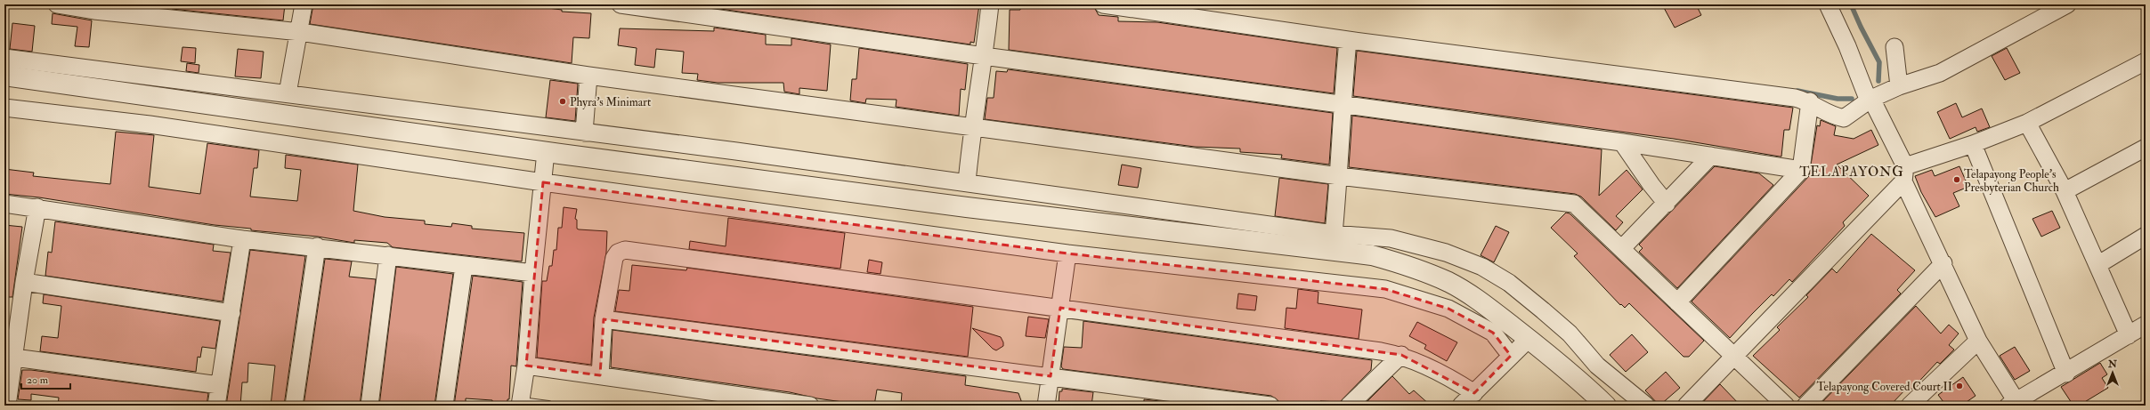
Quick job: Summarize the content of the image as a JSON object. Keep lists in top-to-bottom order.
{
  "districts": ["TELAPAYONG"],
  "places": ["Phyra's Minimart", "Telapayong People's Presbyterian Church", "Telapayong Covered Court II"],
  "scale_bar": "20 m",
  "north": "top"
}
